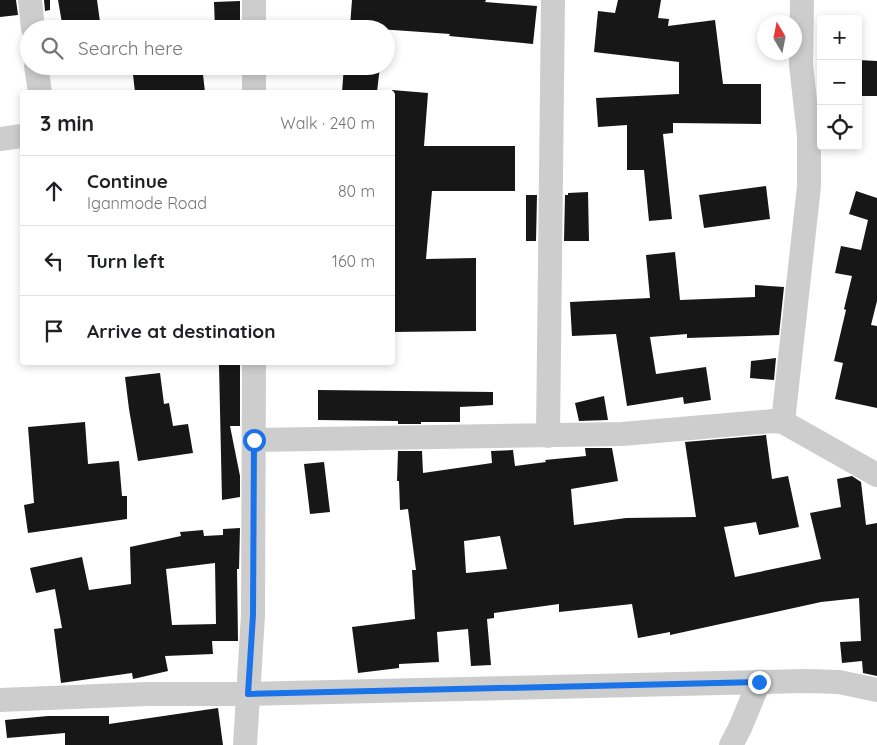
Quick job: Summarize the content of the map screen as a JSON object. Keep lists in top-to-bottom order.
{
  "north": "top",
  "page": {
    "map_buttons": ["+", "−"],
    "search": "Search here",
    "heading": ["3 min", "Walk · 240 m"],
    "list": [
      ["Continue", "Iganmode Road", "80 m"],
      ["Turn left", "160 m"],
      "Arrive at destination"
    ]
  }
}
